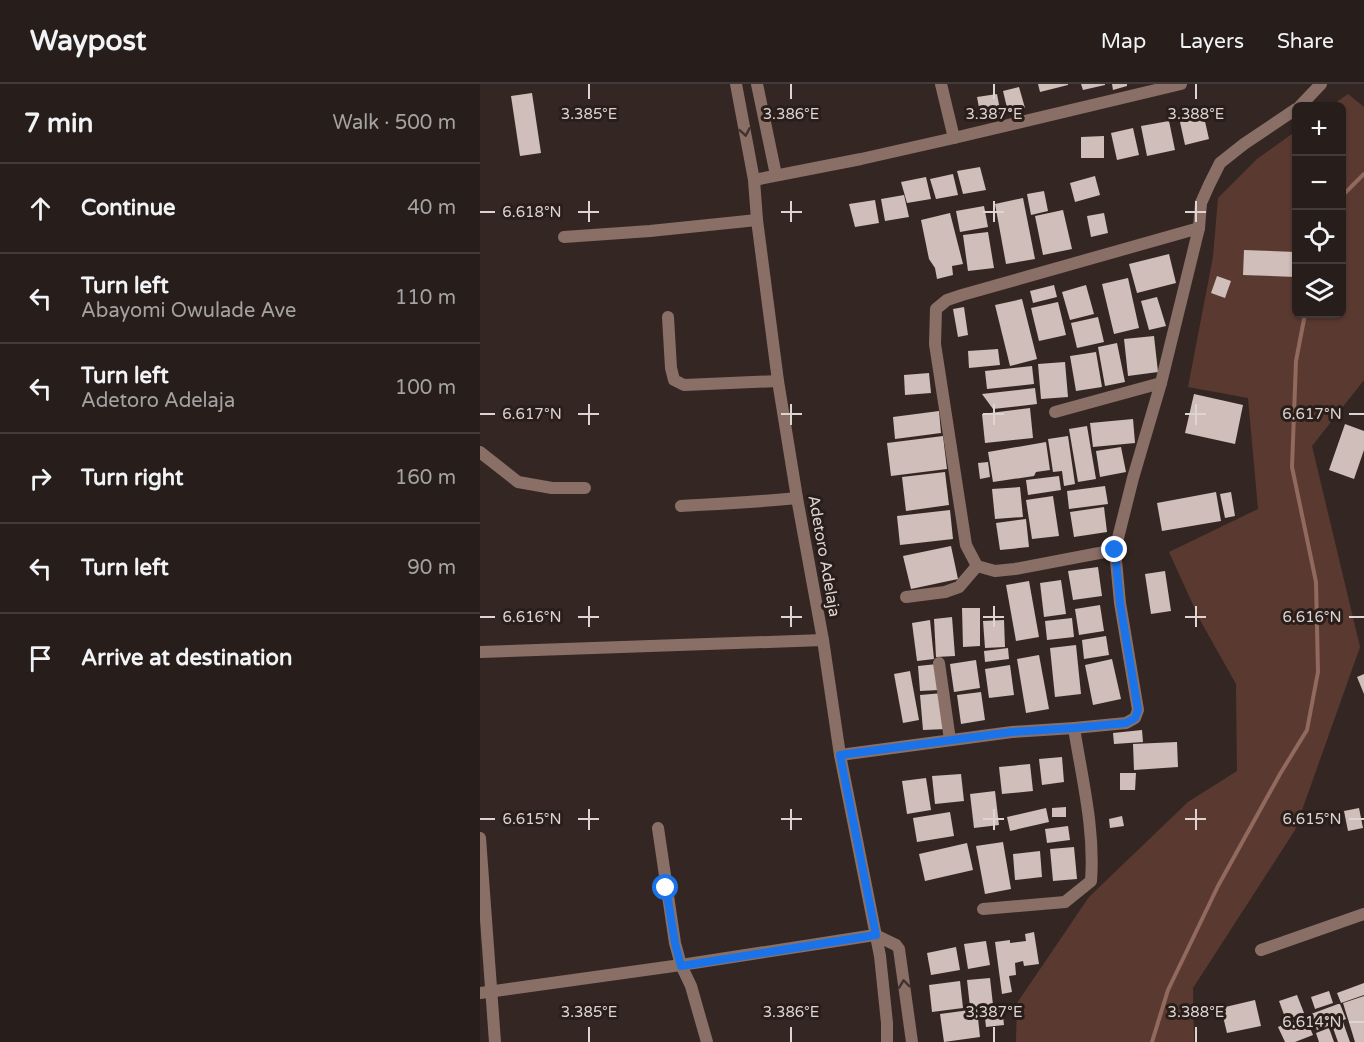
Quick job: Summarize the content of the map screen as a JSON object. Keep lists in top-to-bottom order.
{
  "streets": {
    "street": ["Adetoro Adelaja"]
  },
  "page": {
    "header": "Waypost",
    "nav": ["Map", "Layers", "Share"],
    "heading": ["7 min", "Walk · 500 m"],
    "map_buttons": ["+", "−"],
    "list": [
      ["Continue", "40 m"],
      ["Turn left", "Abayomi Owulade Ave", "110 m"],
      ["Turn left", "Adetoro Adelaja", "100 m"],
      ["Turn right", "160 m"],
      ["Turn left", "90 m"],
      "Arrive at destination"
    ]
  },
  "coordinates": [
    "3.385°E",
    "3.386°E",
    "3.387°E",
    "3.388°E",
    "6.618°N",
    "6.617°N",
    "6.616°N",
    "6.615°N",
    "6.614°N"
  ]
}
